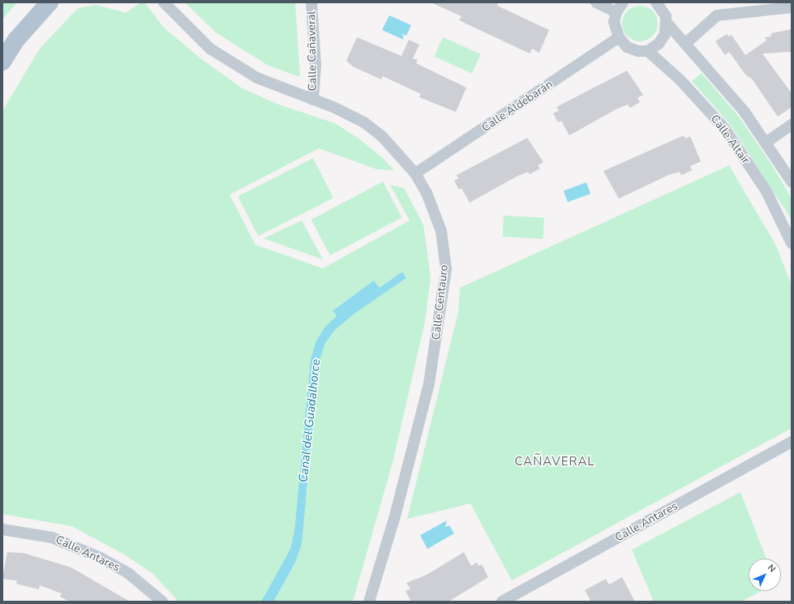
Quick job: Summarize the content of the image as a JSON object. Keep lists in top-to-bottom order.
{
  "streets": {
    "street": [
      "Calle Cañaveral",
      "Calle Aldebarán",
      "Calle Altair",
      "Calle Centauro",
      "Calle Antares"
    ]
  },
  "crossings": [
    ["Calle Cañaveral", "Calle Centauro"],
    ["Calle Aldebarán", "Calle Centauro"]
  ],
  "districts": ["CAÑAVERAL"],
  "water": ["Canal del Guadalhorce"],
  "north": "top right"
}
